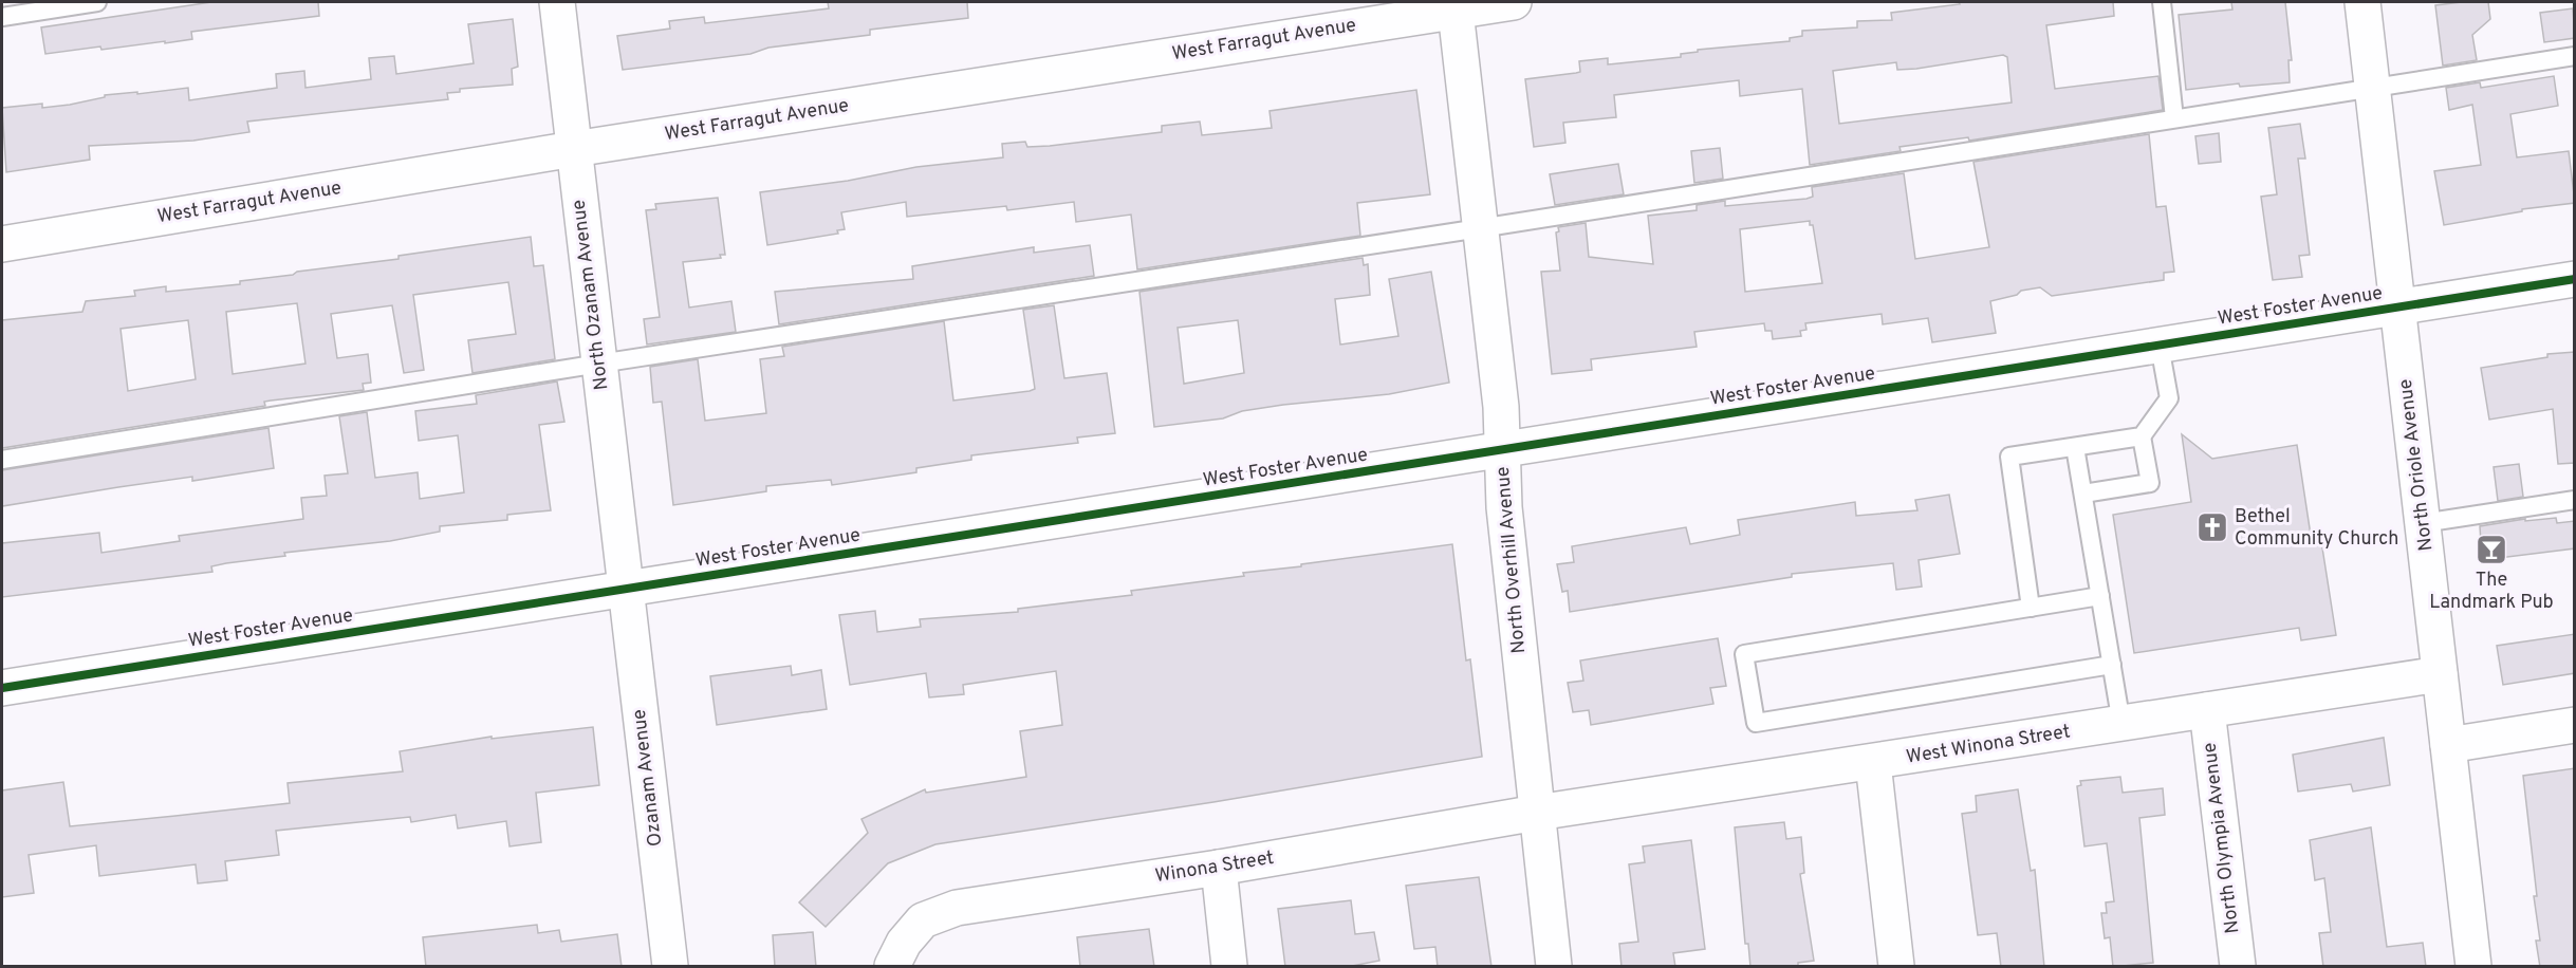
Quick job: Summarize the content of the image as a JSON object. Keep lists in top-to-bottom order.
{
  "streets": {
    "street": [
      "West Farragut Avenue",
      "North Ozanam Avenue",
      "West Foster Avenue",
      "North Oriole Avenue",
      "North Overhill Avenue",
      "West Winona Street",
      "Ozanam Avenue",
      "North Olympia Avenue",
      "Winona Street"
    ]
  },
  "crossings": [
    ["West Farragut Avenue", "North Ozanam Avenue"],
    ["West Farragut Avenue", "North Overhill Avenue"],
    ["North Ozanam Avenue", "West Foster Avenue"],
    ["North Ozanam Avenue", "Ozanam Avenue"],
    ["West Foster Avenue", "North Oriole Avenue"],
    ["West Foster Avenue", "North Overhill Avenue"],
    ["West Foster Avenue", "Ozanam Avenue"],
    ["North Oriole Avenue", "West Winona Street"],
    ["North Overhill Avenue", "West Winona Street"],
    ["North Overhill Avenue", "Winona Street"],
    ["West Winona Street", "North Olympia Avenue"],
    ["West Winona Street", "Winona Street"]
  ],
  "places": {
    "church": ["Bethel Community Church"],
    "bar": ["The Landmark Pub"]
  }
}
